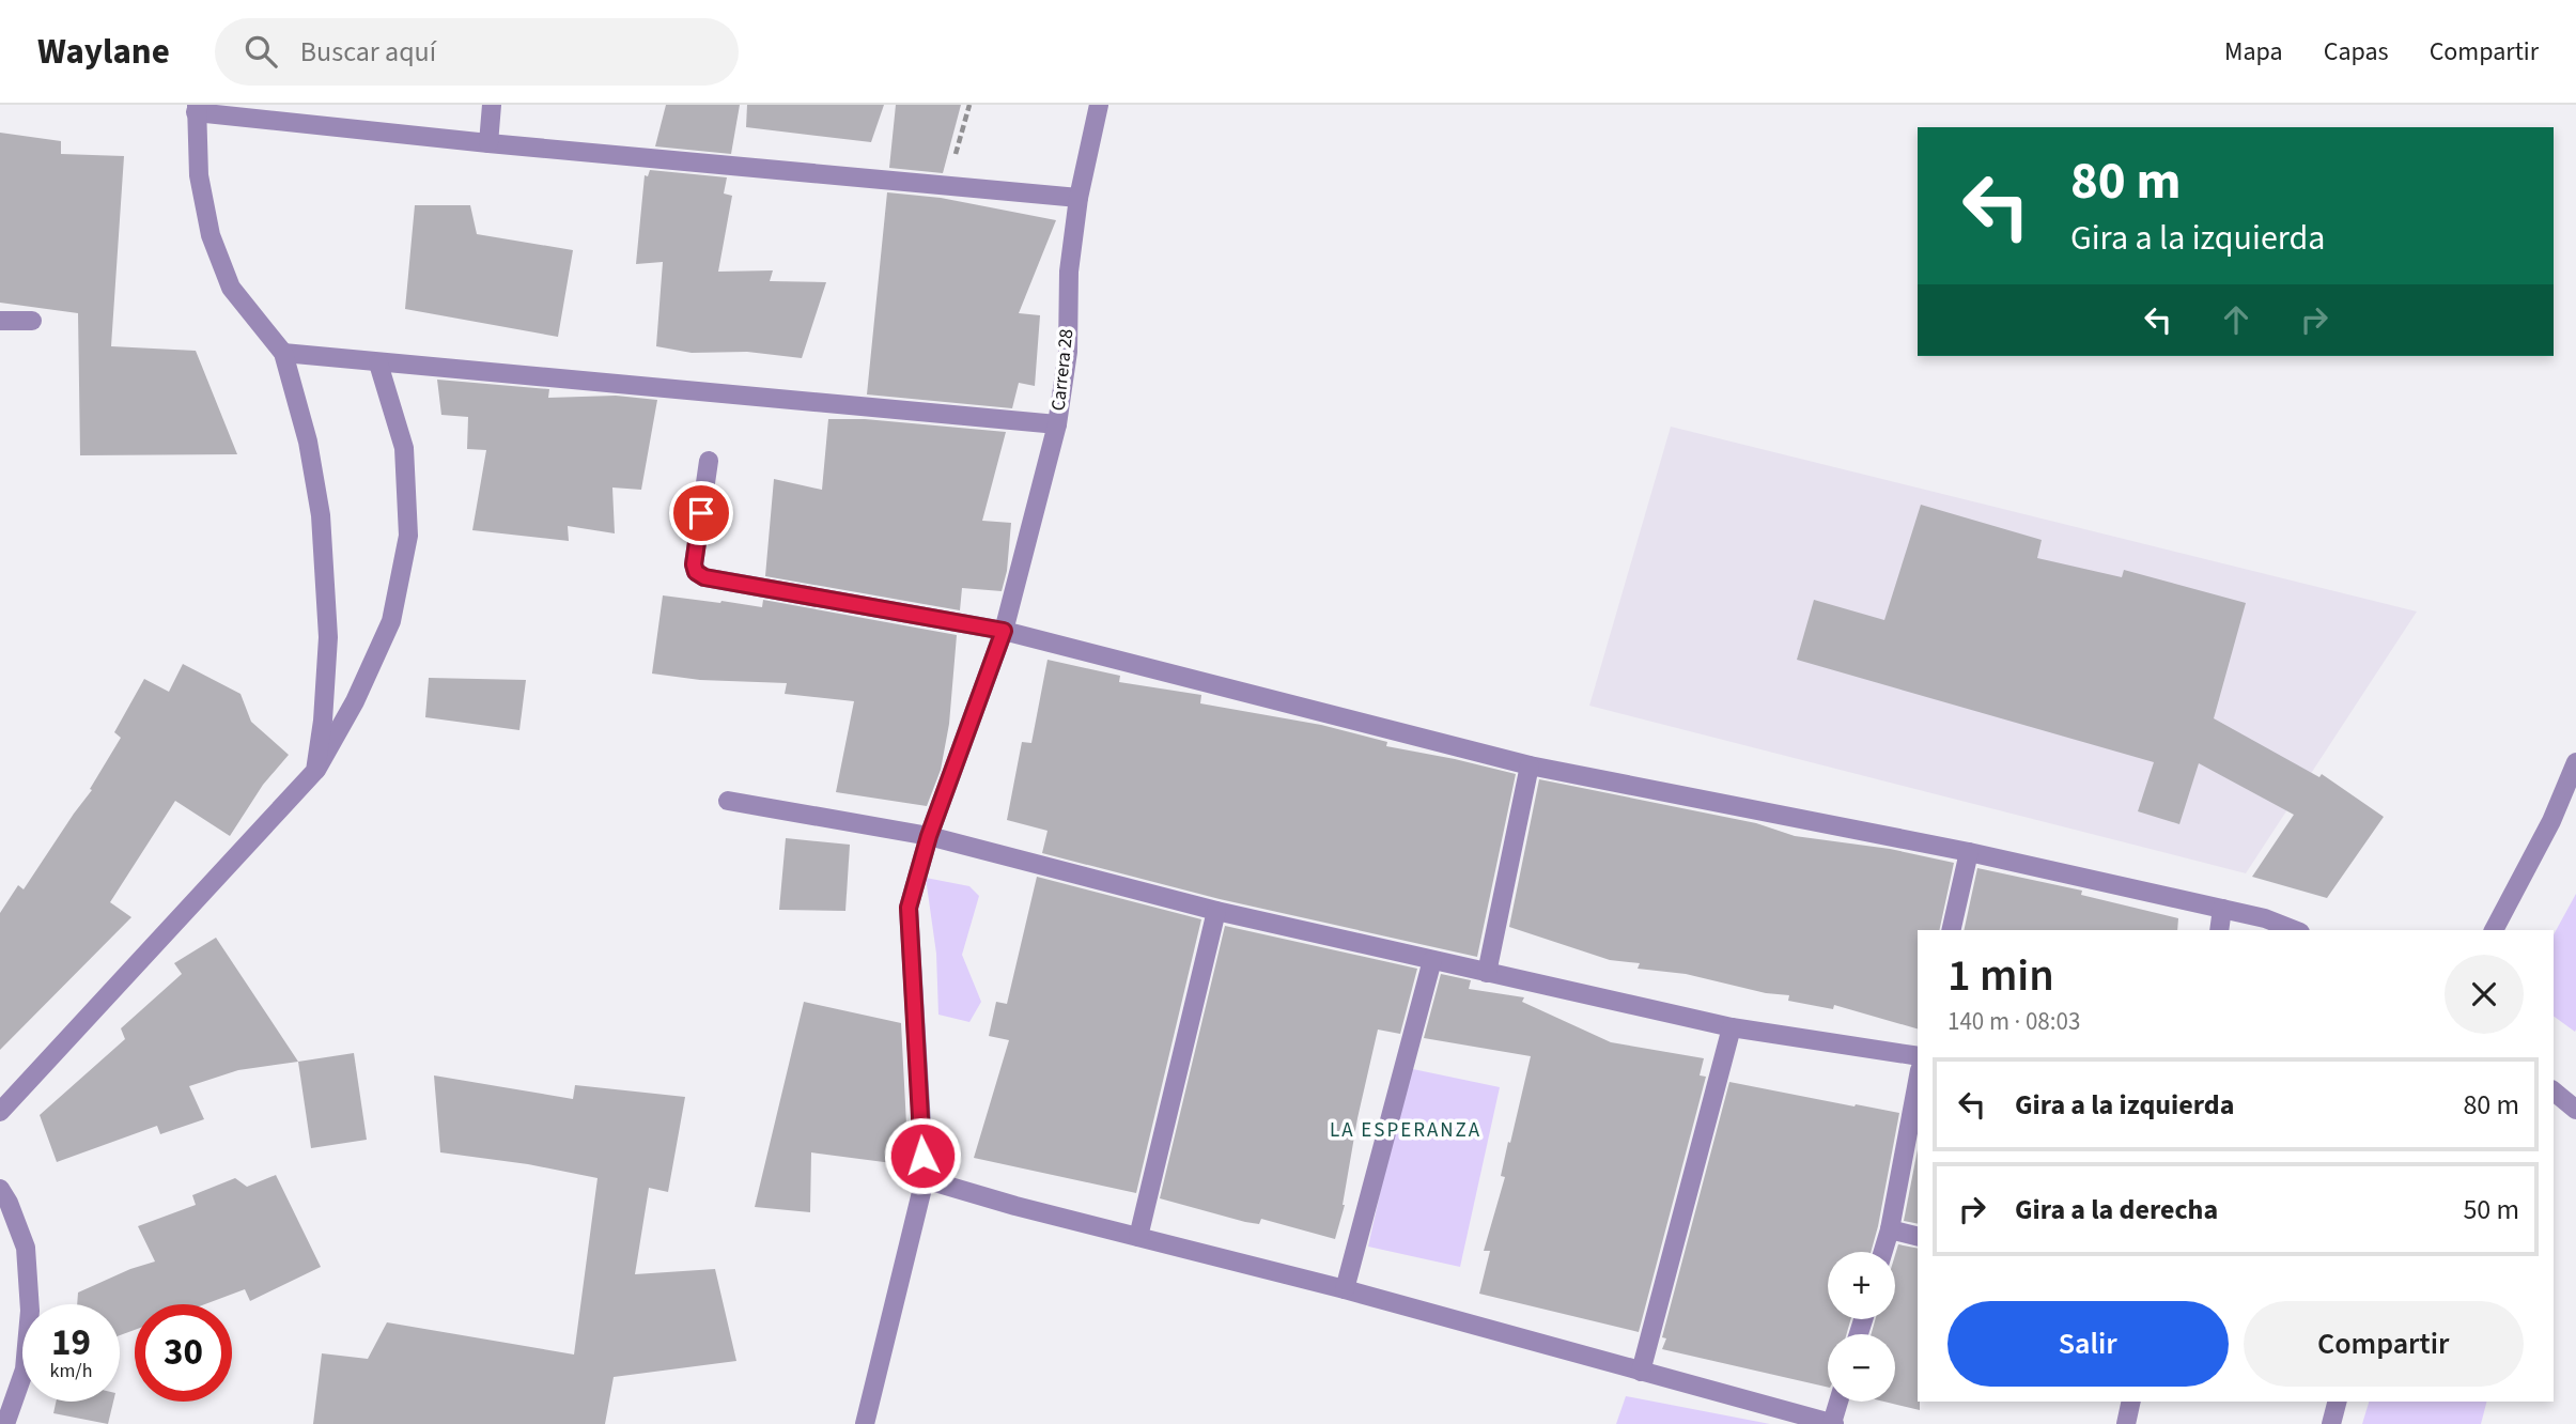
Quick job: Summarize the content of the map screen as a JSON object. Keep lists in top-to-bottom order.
{
  "streets": {
    "street": ["Carrera 28"]
  },
  "districts": ["LA ESPERANZA"],
  "page": {
    "header": "Waylane",
    "search": "Buscar aquí",
    "nav": ["Mapa", "Capas", "Compartir"],
    "turn": ["80 m", "Gira a la izquierda"],
    "heading": ["1 min", "140 m · 08:03"],
    "list": [
      {
        "name": "Gira a la izquierda",
        "value": "80 m"
      },
      {
        "name": "Gira a la derecha",
        "value": "50 m"
      }
    ],
    "map_buttons": ["+", "−"],
    "buttons": ["Salir", "Compartir"],
    "speed": "19 km/h",
    "limit": "30"
  }
}
